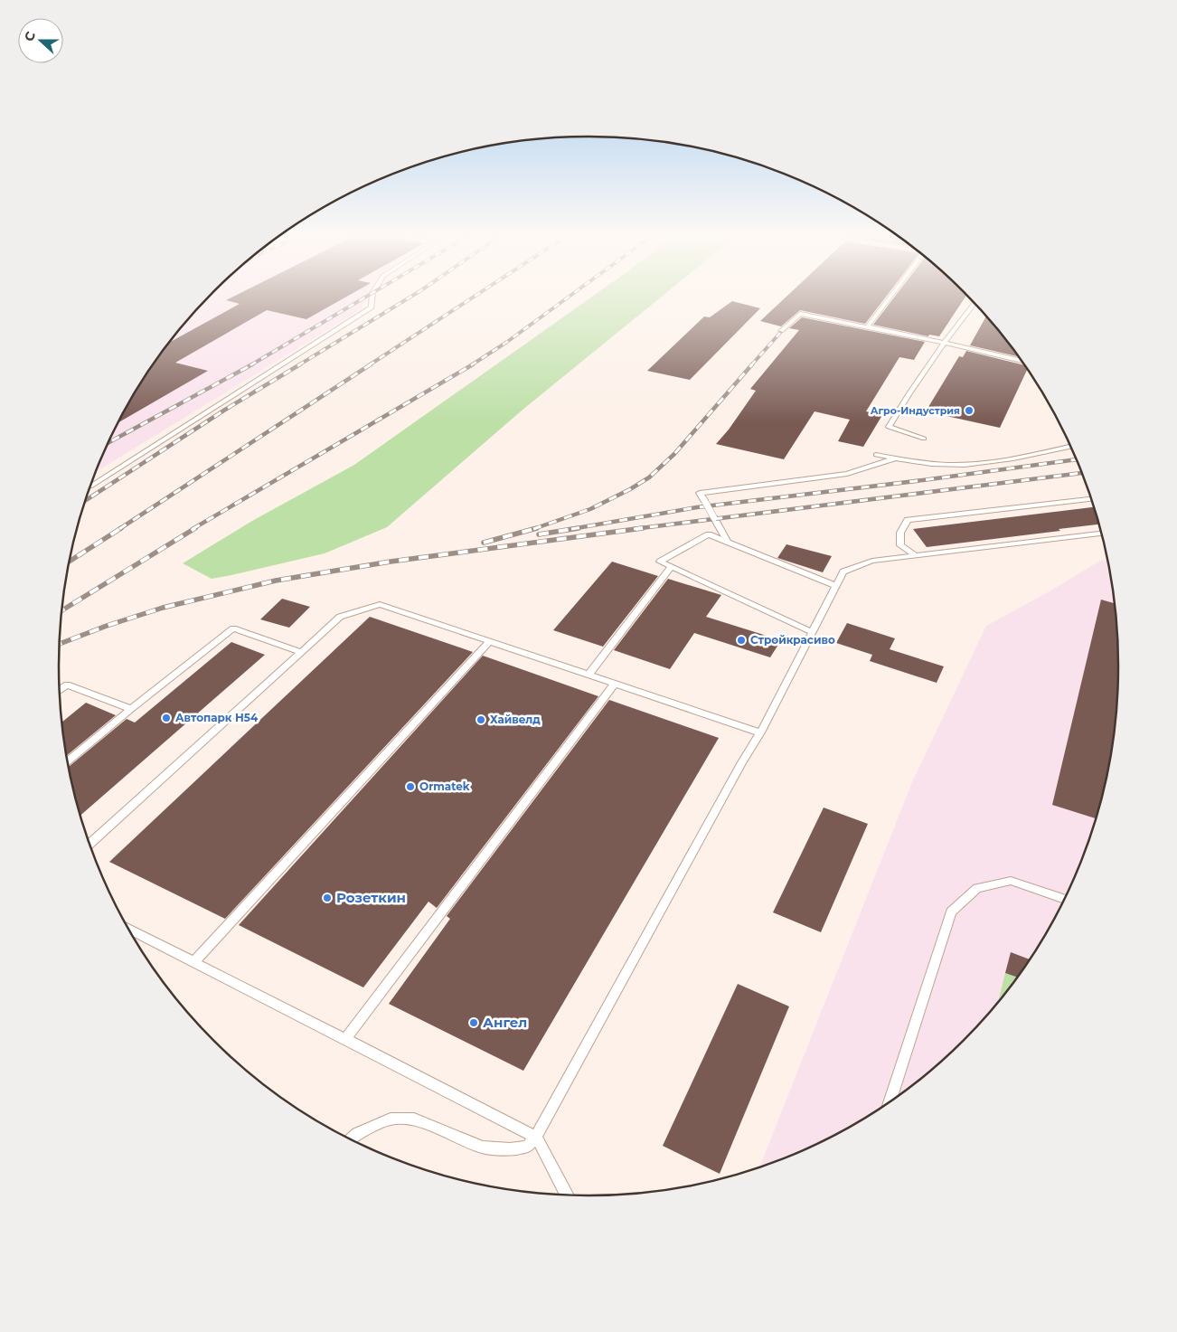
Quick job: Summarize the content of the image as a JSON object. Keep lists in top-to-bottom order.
{
  "places": [
    "Агро-Индустрия",
    "Стройкрасиво",
    "Автопарк Н54",
    "Хайвелд",
    "Ormatek",
    "Розеткин",
    "Ангел"
  ],
  "north": "left"
}
